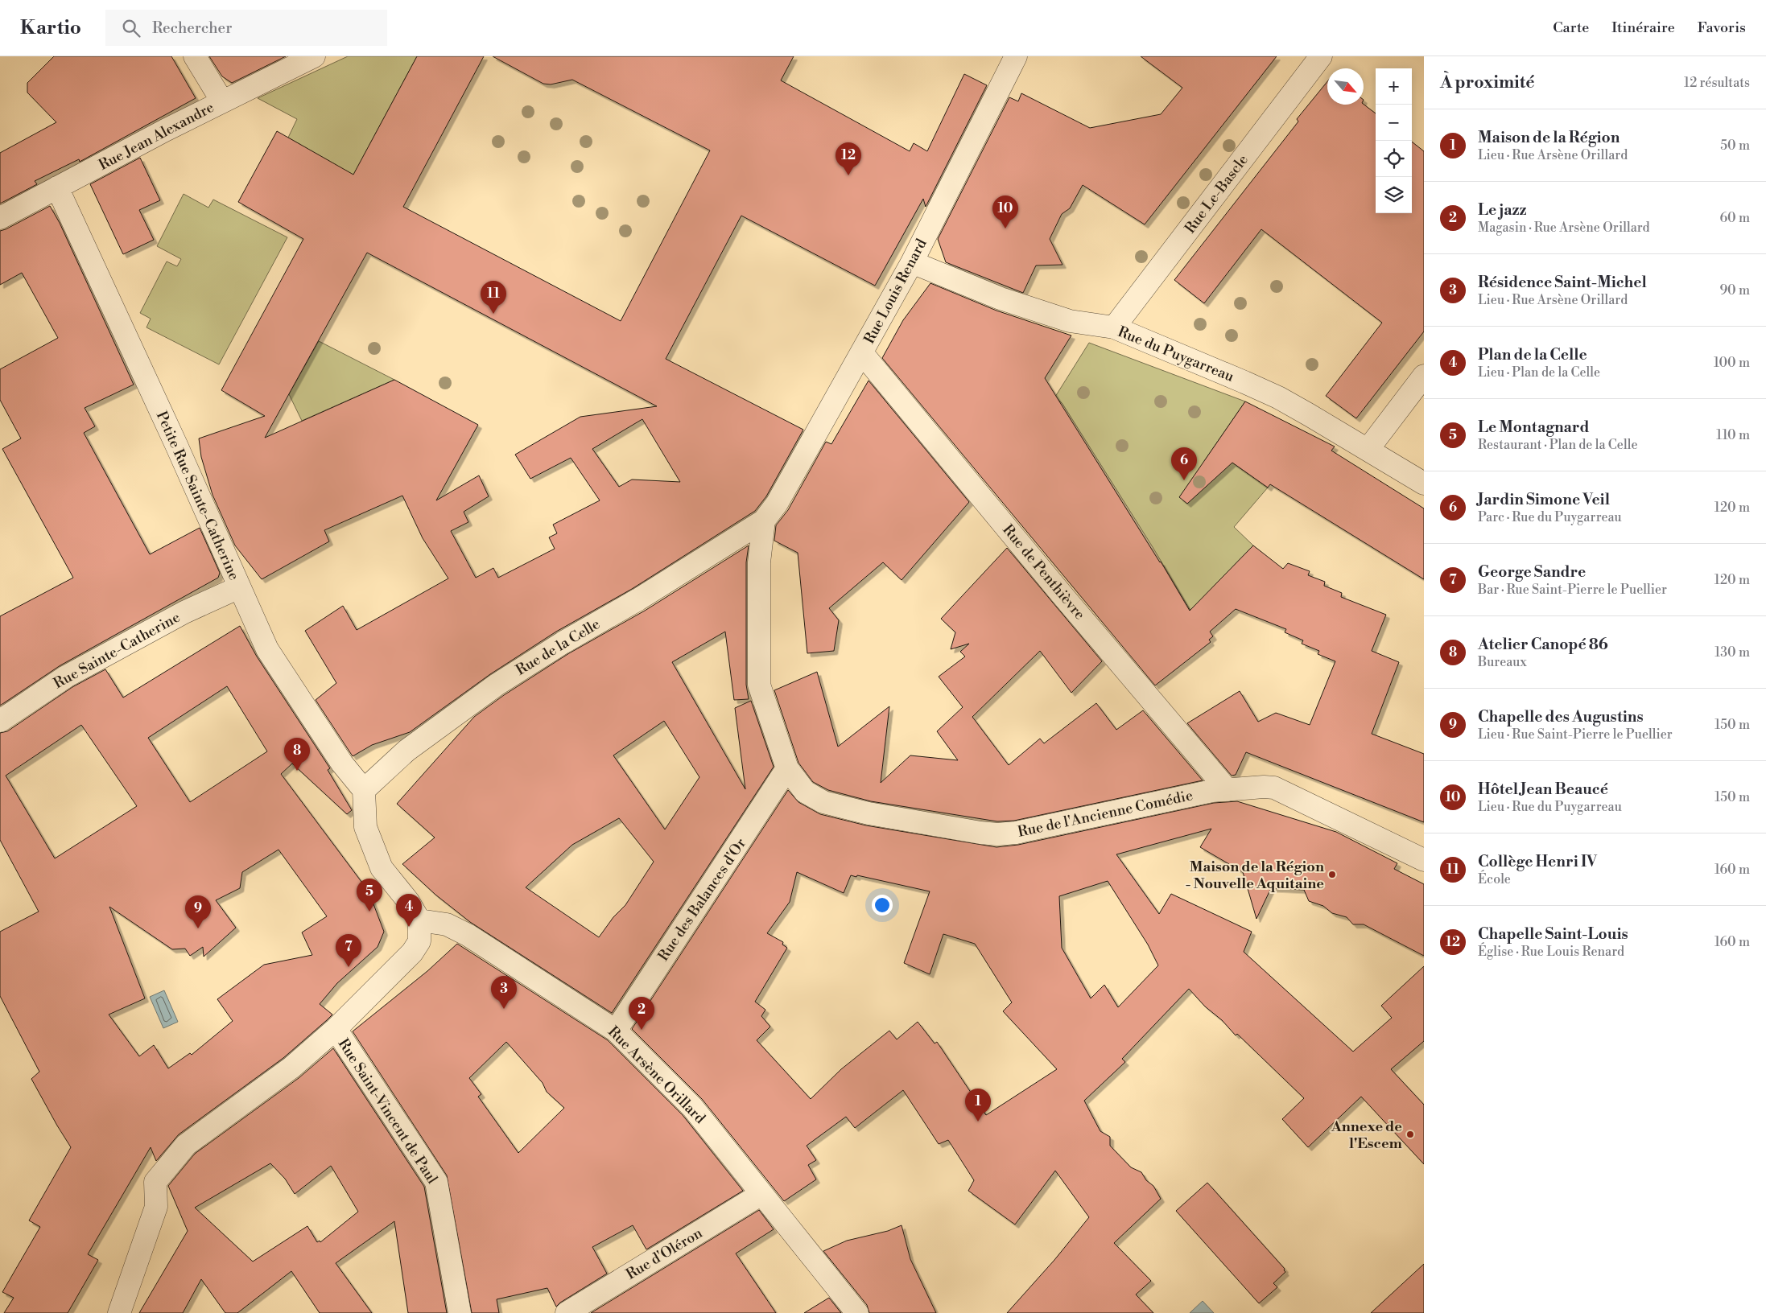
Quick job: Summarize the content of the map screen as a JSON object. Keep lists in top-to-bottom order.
{
  "streets": {
    "street": [
      "Rue Jean Alexandre",
      "Rue Le-Bascle",
      "Rue Louis Renard",
      "Rue du Puygarreau",
      "Petite Rue Sainte-Catherine",
      "Rue de Penthièvre",
      "Rue de la Celle",
      "Rue Sainte-Catherine",
      "Rue de l'Ancienne Comédie",
      "Rue des Balances d'Or",
      "Rue Arsène Orillard",
      "Rue Saint-Vincent de Paul",
      "Rue d'Oléron"
    ]
  },
  "crossings": [
    ["Rue Jean Alexandre", "Petite Rue Sainte-Catherine"],
    ["Rue Le-Bascle", "Rue du Puygarreau"],
    ["Rue Louis Renard", "Rue du Puygarreau"],
    ["Rue Louis Renard", "Rue de Penthièvre"],
    ["Rue Louis Renard", "Rue de la Celle"],
    ["Rue Louis Renard", "Rue de l'Ancienne Comédie"],
    ["Petite Rue Sainte-Catherine", "Rue de la Celle"],
    ["Petite Rue Sainte-Catherine", "Rue Sainte-Catherine"],
    ["Rue de Penthièvre", "Rue de l'Ancienne Comédie"],
    ["Rue de la Celle", "Rue de l'Ancienne Comédie"],
    ["Rue de l'Ancienne Comédie", "Rue des Balances d'Or"],
    ["Rue des Balances d'Or", "Rue Arsène Orillard"],
    ["Rue Arsène Orillard", "Rue d'Oléron"]
  ],
  "places": ["Maison de la Région - Nouvelle Aquitaine", "Annexe de l'Escem"],
  "north": "bottom right",
  "page": {
    "header": "Kartio",
    "search": "Rechercher",
    "nav": ["Carte", "Itinéraire", "Favoris"],
    "heading": ["À proximité", "12 résultats"],
    "map_buttons": ["+", "−"],
    "list": [
      {
        "mark": "1",
        "name": "Maison de la Région",
        "note": "Lieu · Rue Arsène Orillard",
        "value": "50 m"
      },
      {
        "mark": "2",
        "name": "Le jazz",
        "note": "Magasin · Rue Arsène Orillard",
        "value": "60 m"
      },
      {
        "mark": "3",
        "name": "Résidence Saint-Michel",
        "note": "Lieu · Rue Arsène Orillard",
        "value": "90 m"
      },
      {
        "mark": "4",
        "name": "Plan de la Celle",
        "note": "Lieu · Plan de la Celle",
        "value": "100 m"
      },
      {
        "mark": "5",
        "name": "Le Montagnard",
        "note": "Restaurant · Plan de la Celle",
        "value": "110 m"
      },
      {
        "mark": "6",
        "name": "Jardin Simone Veil",
        "note": "Parc · Rue du Puygarreau",
        "value": "120 m"
      },
      {
        "mark": "7",
        "name": "George Sandre",
        "note": "Bar · Rue Saint-Pierre le Puellier",
        "value": "120 m"
      },
      {
        "mark": "8",
        "name": "Atelier Canopé 86",
        "note": "Bureaux",
        "value": "130 m"
      },
      {
        "mark": "9",
        "name": "Chapelle des Augustins",
        "note": "Lieu · Rue Saint-Pierre le Puellier",
        "value": "150 m"
      },
      {
        "mark": "10",
        "name": "Hôtel Jean Beaucé",
        "note": "Lieu · Rue du Puygarreau",
        "value": "150 m"
      },
      {
        "mark": "11",
        "name": "Collège Henri IV",
        "note": "École",
        "value": "160 m"
      },
      {
        "mark": "12",
        "name": "Chapelle Saint-Louis",
        "note": "Église · Rue Louis Renard",
        "value": "160 m"
      }
    ],
    "pins": [
      "12",
      "10",
      "11",
      "6",
      "8",
      "5",
      "4",
      "9",
      "7",
      "3",
      "2",
      "1"
    ]
  }
}
